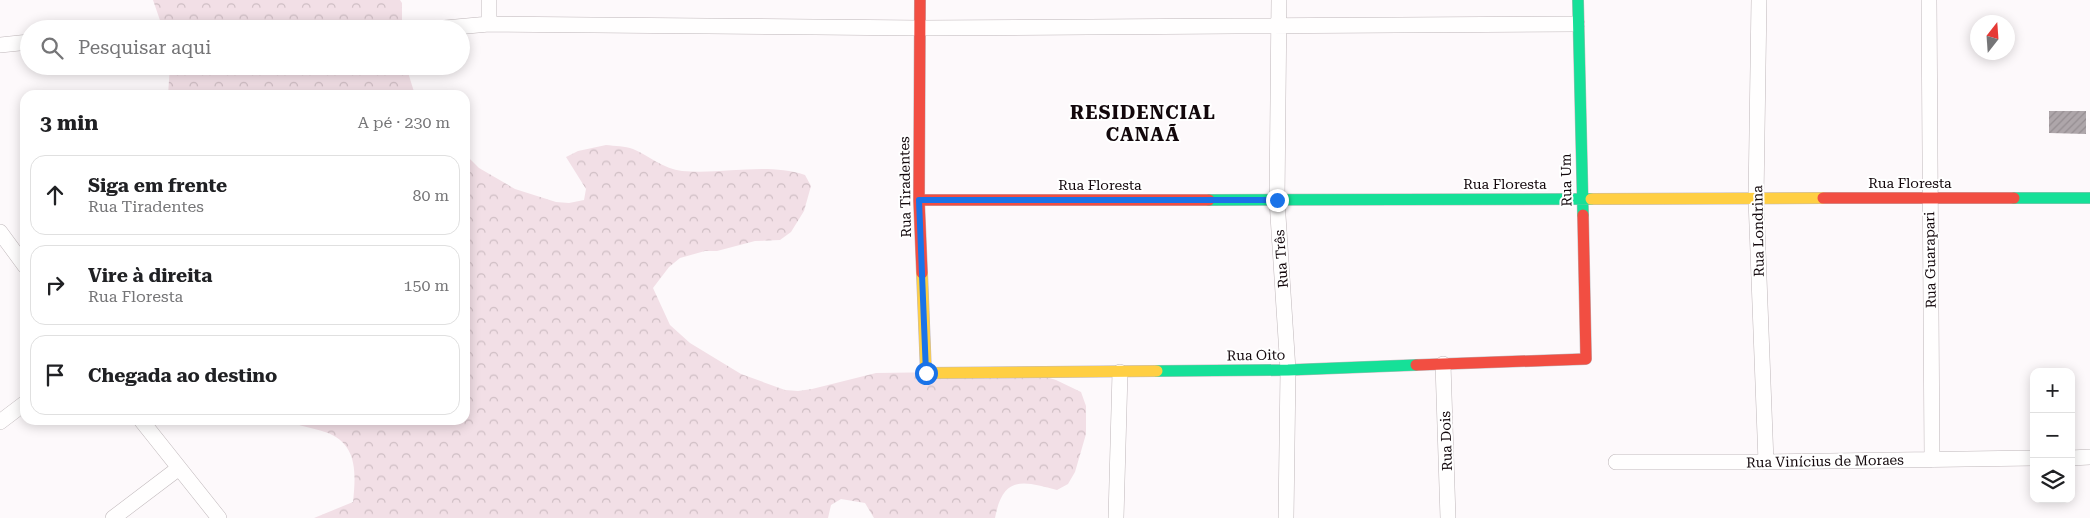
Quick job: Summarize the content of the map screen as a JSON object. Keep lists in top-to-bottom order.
{
  "streets": {
    "street": [
      "Rua Um",
      "Rua Floresta",
      "Rua Tiradentes",
      "Rua Londrina",
      "Rua Três",
      "Rua Guarapari",
      "Rua Oito",
      "Rua Dois",
      "Rua Vinícius de Moraes"
    ]
  },
  "crossings": [
    ["Rua Um", "Rua Floresta"],
    ["Rua Um", "Rua Oito"],
    ["Rua Floresta", "Rua Tiradentes"],
    ["Rua Floresta", "Rua Londrina"],
    ["Rua Floresta", "Rua Três"],
    ["Rua Floresta", "Rua Guarapari"],
    ["Rua Tiradentes", "Rua Oito"],
    ["Rua Londrina", "Rua Vinícius de Moraes"],
    ["Rua Três", "Rua Oito"],
    ["Rua Guarapari", "Rua Vinícius de Moraes"],
    ["Rua Oito", "Rua Dois"]
  ],
  "districts": ["RESIDENCIAL CANAÃ"],
  "north": "top",
  "page": {
    "search": "Pesquisar aqui",
    "heading": ["3 min", "A pé · 230 m"],
    "list": [
      ["Siga em frente", "Rua Tiradentes", "80 m"],
      ["Vire à direita", "Rua Floresta", "150 m"],
      "Chegada ao destino"
    ],
    "map_buttons": ["+", "−"]
  }
}
